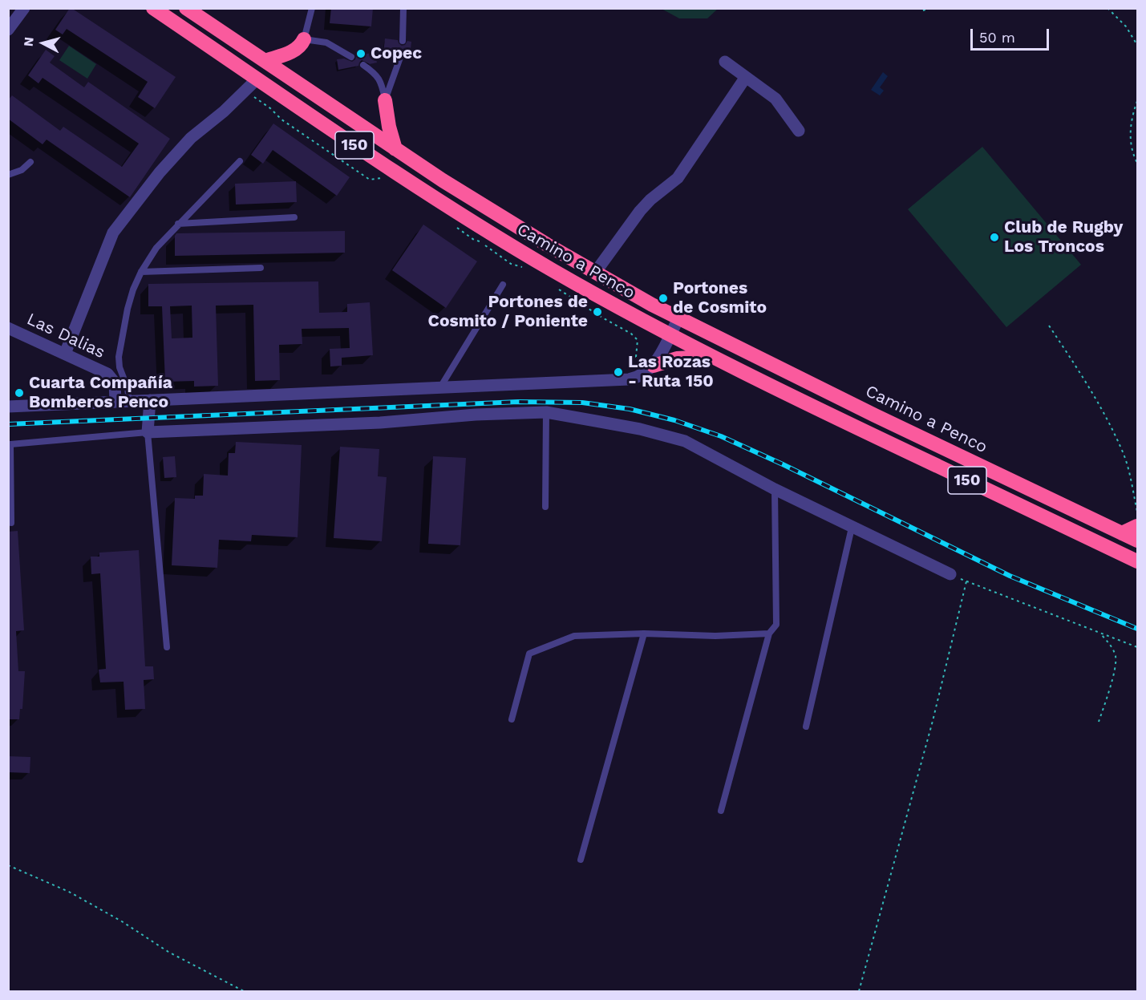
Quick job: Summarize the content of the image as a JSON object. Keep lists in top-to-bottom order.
{
  "streets": {
    "highway": ["150", "Camino a Penco"],
    "street": ["Las Dalias"]
  },
  "places": [
    "Copec",
    "Club de Rugby Los Troncos",
    "Portones de Cosmito",
    "Portones de Cosmito / Poniente",
    "Las Rozas - Ruta 150",
    "Cuarta Compañía Bomberos Penco"
  ],
  "scale_bar": "50 m",
  "north": "left"
}
